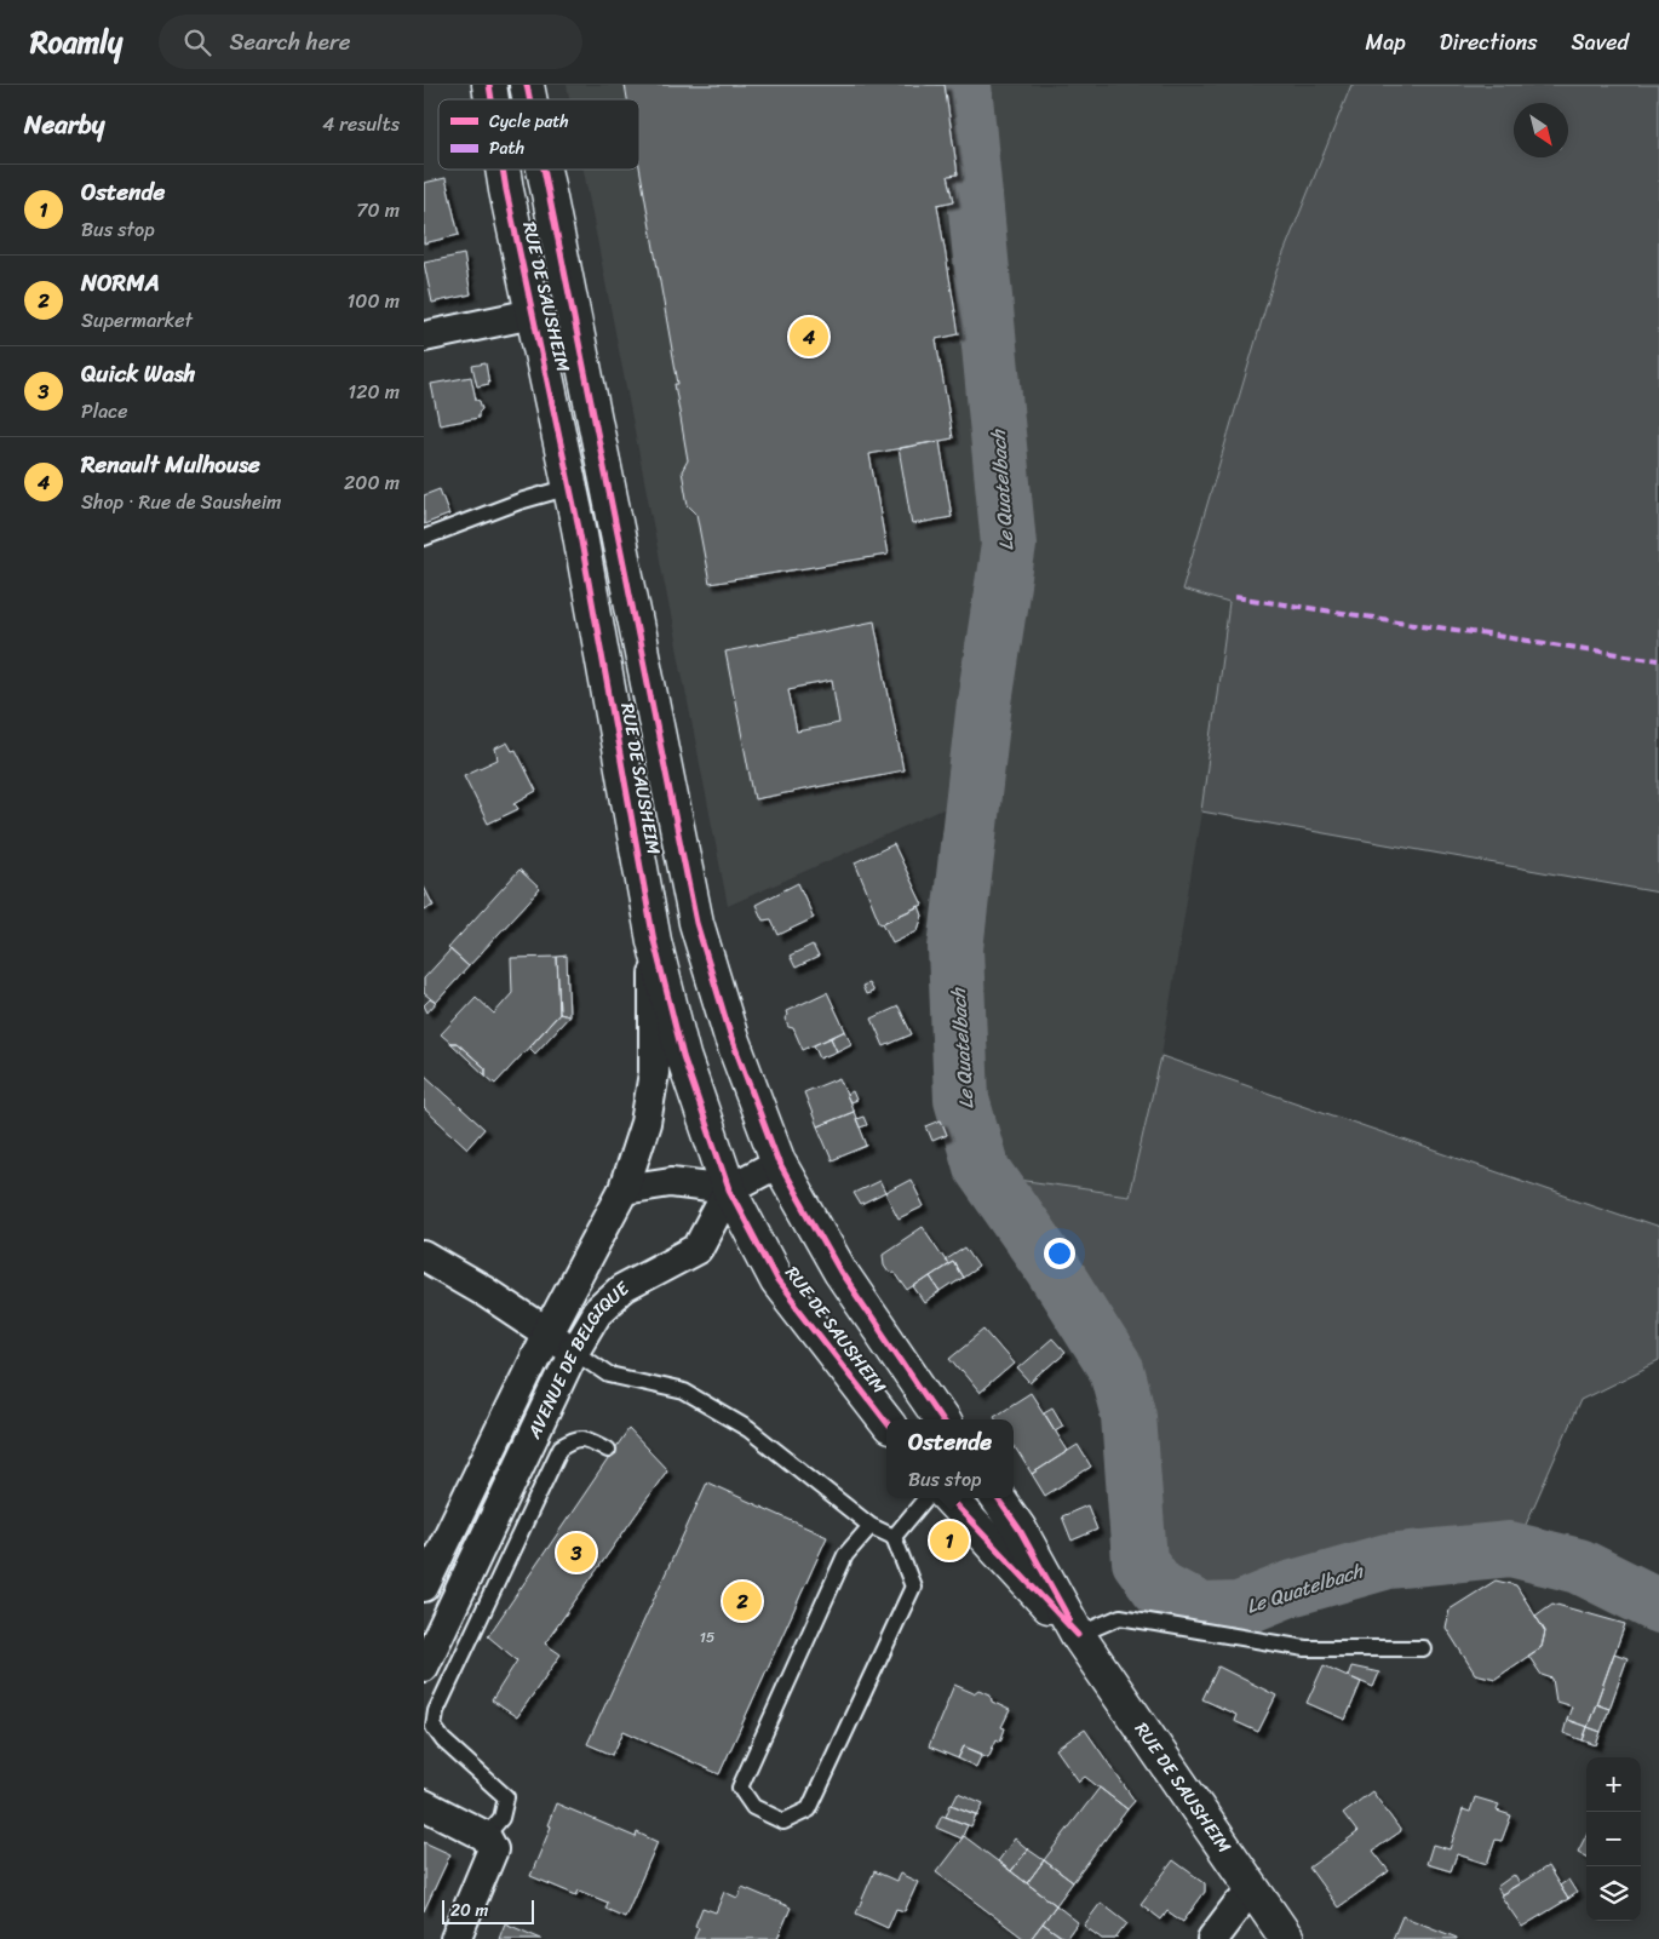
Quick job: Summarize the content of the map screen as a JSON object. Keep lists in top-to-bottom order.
{
  "streets": {
    "main road": ["RUE DE SAUSHEIM"],
    "street": ["AVENUE DE BELGIQUE"]
  },
  "crossings": [
    ["RUE DE SAUSHEIM", "AVENUE DE BELGIQUE"]
  ],
  "water": ["Le Quatelbach"],
  "house_numbers": ["15"],
  "legend": ["Cycle path", "Path"],
  "scale_bar": "20 m",
  "north": "bottom right",
  "page": {
    "header": "Roamly",
    "search": "Search here",
    "nav": ["Map", "Directions", "Saved"],
    "heading": ["Nearby", "4 results"],
    "list": [
      {
        "mark": "1",
        "name": "Ostende",
        "note": "Bus stop",
        "value": "70 m"
      },
      {
        "mark": "2",
        "name": "NORMA",
        "note": "Supermarket",
        "value": "100 m"
      },
      {
        "mark": "3",
        "name": "Quick Wash",
        "note": "Place",
        "value": "120 m"
      },
      {
        "mark": "4",
        "name": "Renault Mulhouse",
        "note": "Shop · Rue de Sausheim",
        "value": "200 m"
      }
    ],
    "pins": [
      "4",
      "1",
      "3",
      "2"
    ],
    "popup": ["Ostende", "Bus stop"],
    "map_buttons": ["+", "−"],
    "scale": "20 m"
  }
}
